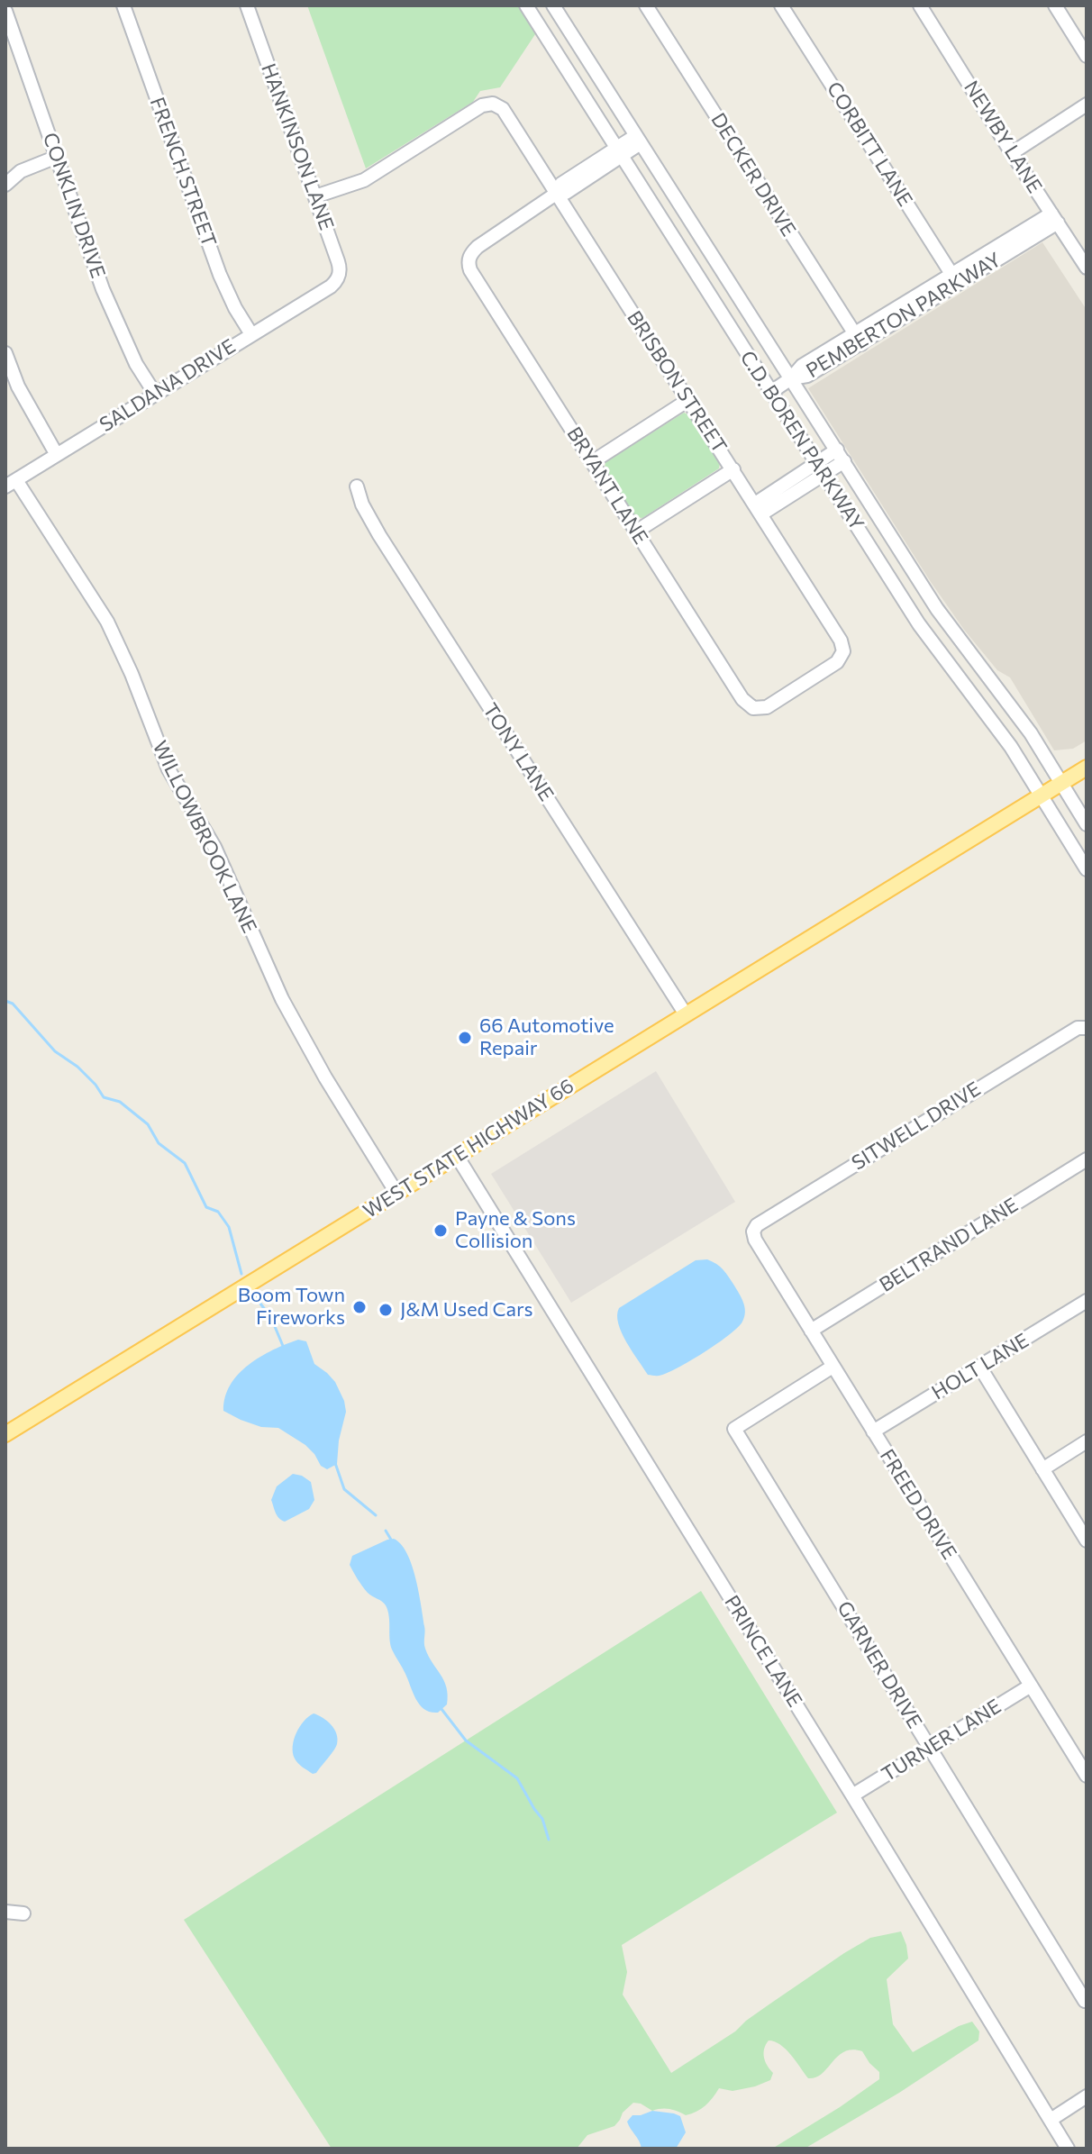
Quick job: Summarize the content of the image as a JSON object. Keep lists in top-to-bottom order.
{
  "streets": {
    "main road": ["WEST STATE HIGHWAY 66"],
    "street": [
      "NEWBY LANE",
      "CORBITT LANE",
      "HANKINSON LANE",
      "FRENCH STREET",
      "DECKER DRIVE",
      "CONKLIN DRIVE",
      "PEMBERTON PARKWAY",
      "BRISBON STREET",
      "SALDANA DRIVE",
      "C.D. BOREN PARKWAY",
      "BRYANT LANE",
      "TONY LANE",
      "WILLOWBROOK LANE",
      "SITWELL DRIVE",
      "BELTRAND LANE",
      "HOLT LANE",
      "FREED DRIVE",
      "PRINCE LANE",
      "GARNER DRIVE",
      "TURNER LANE"
    ]
  },
  "crossings": [
    ["NEWBY LANE", "PEMBERTON PARKWAY"],
    ["CORBITT LANE", "PEMBERTON PARKWAY"],
    ["HANKINSON LANE", "BRISBON STREET"],
    ["HANKINSON LANE", "SALDANA DRIVE"],
    ["FRENCH STREET", "SALDANA DRIVE"],
    ["DECKER DRIVE", "PEMBERTON PARKWAY"],
    ["CONKLIN DRIVE", "SALDANA DRIVE"],
    ["PEMBERTON PARKWAY", "C.D. BOREN PARKWAY"],
    ["BRISBON STREET", "BRYANT LANE"],
    ["SALDANA DRIVE", "WILLOWBROOK LANE"],
    ["C.D. BOREN PARKWAY", "WEST STATE HIGHWAY 66"],
    ["TONY LANE", "WEST STATE HIGHWAY 66"],
    ["WILLOWBROOK LANE", "WEST STATE HIGHWAY 66"],
    ["SITWELL DRIVE", "FREED DRIVE"],
    ["WEST STATE HIGHWAY 66", "PRINCE LANE"],
    ["BELTRAND LANE", "FREED DRIVE"],
    ["HOLT LANE", "FREED DRIVE"],
    ["FREED DRIVE", "GARNER DRIVE"],
    ["FREED DRIVE", "TURNER LANE"],
    ["PRINCE LANE", "TURNER LANE"],
    ["GARNER DRIVE", "TURNER LANE"]
  ],
  "places": [
    "66 Automotive Repair",
    "Payne & Sons Collision",
    "Boom Town Fireworks",
    "J&M Used Cars"
  ]
}
